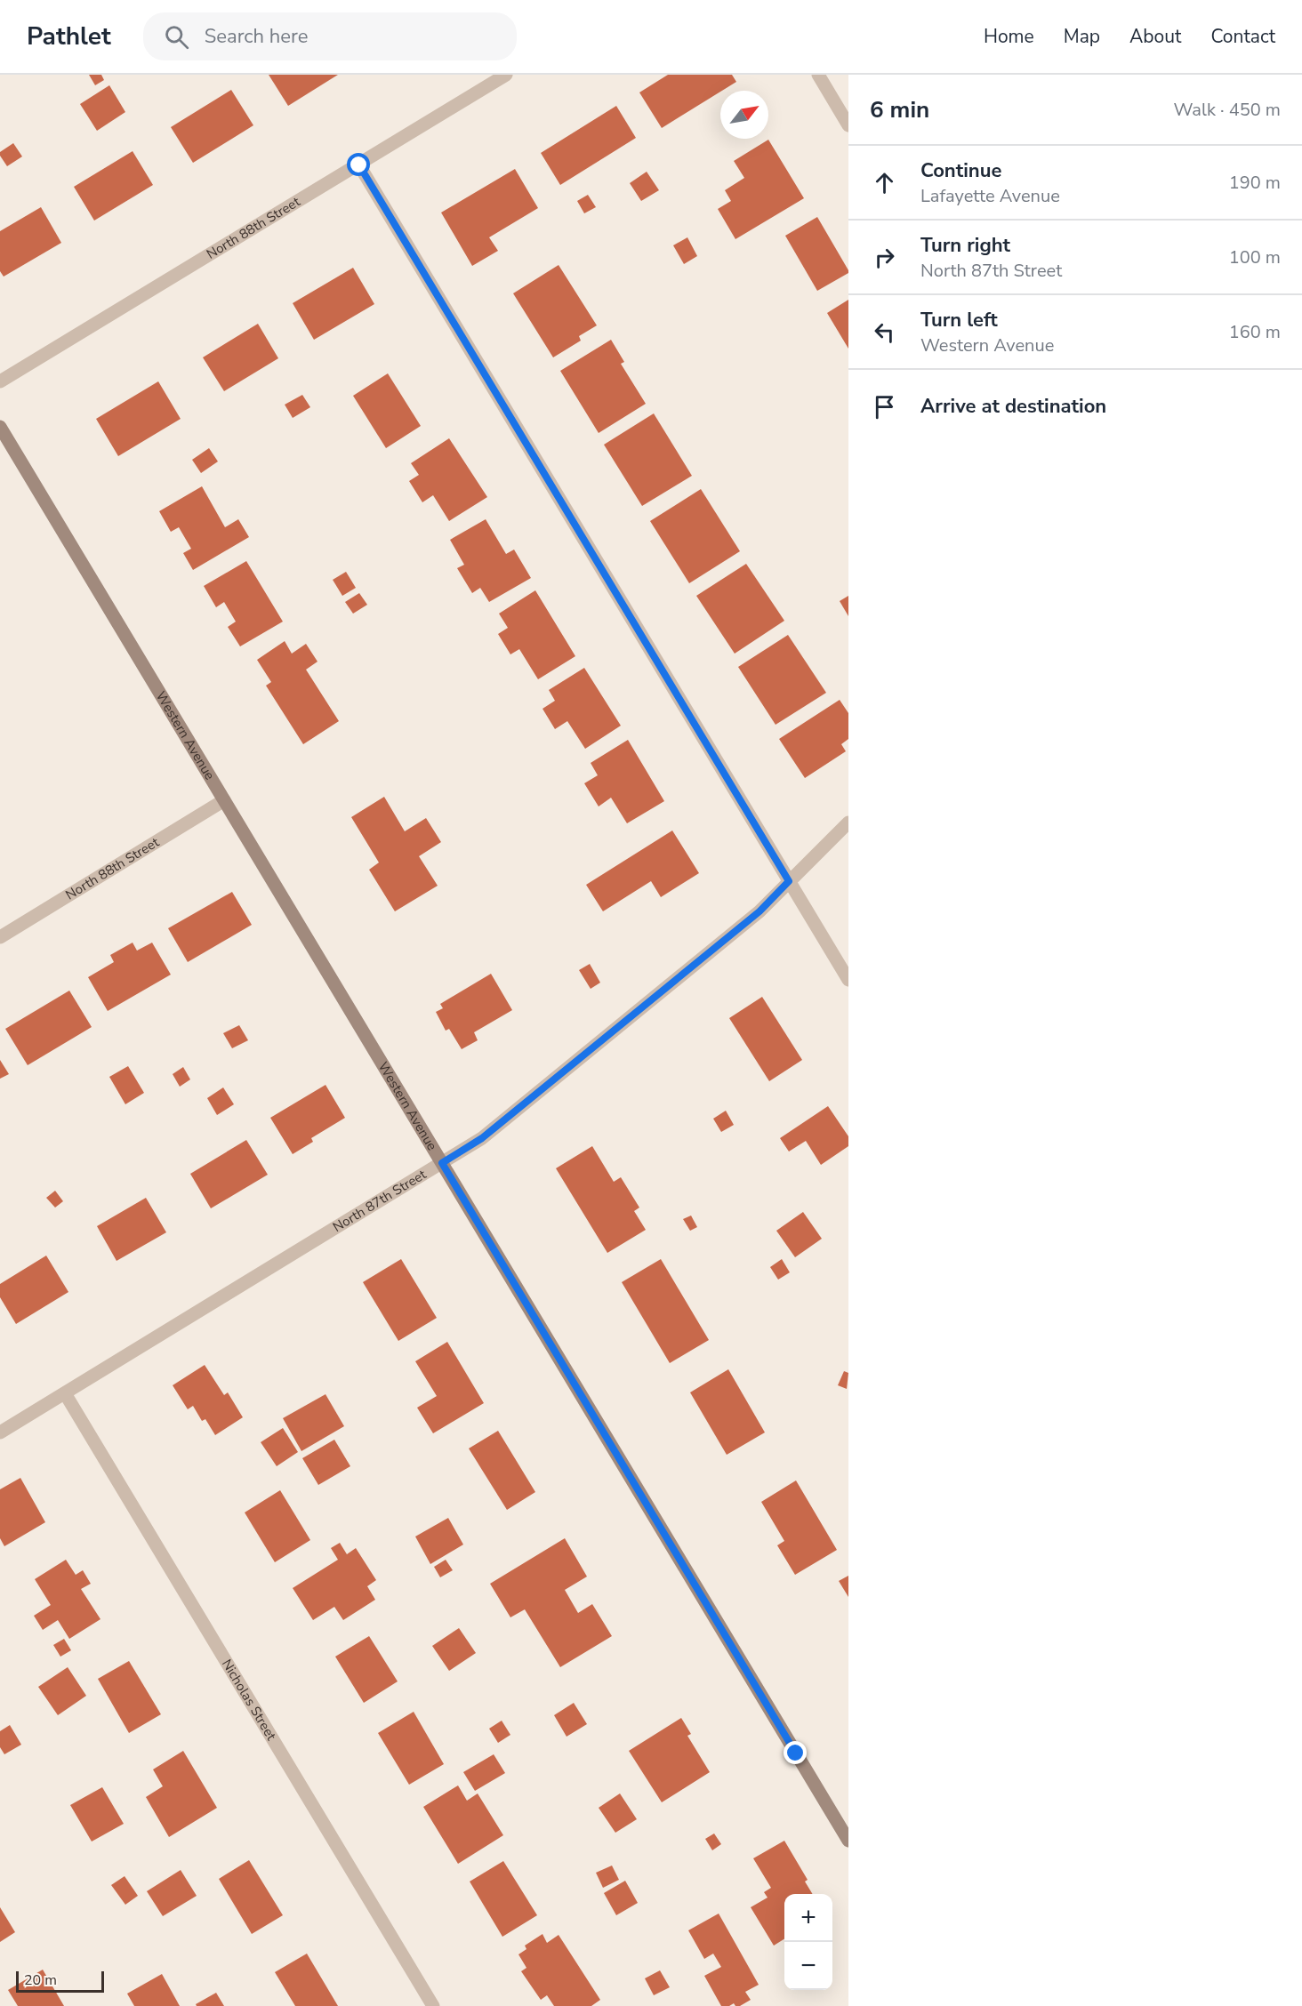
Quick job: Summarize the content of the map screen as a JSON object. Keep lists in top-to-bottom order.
{
  "streets": {
    "street": [
      "North 88th Street",
      "Western Avenue",
      "North 87th Street",
      "Nicholas Street"
    ]
  },
  "crossings": [
    ["North 88th Street", "Western Avenue"],
    ["Western Avenue", "North 87th Street"],
    ["North 87th Street", "Nicholas Street"]
  ],
  "scale_bar": "20 m",
  "north": "top right",
  "page": {
    "header": "Pathlet",
    "search": "Search here",
    "nav": [
      "Home",
      "Map",
      "About",
      "Contact"
    ],
    "heading": ["6 min", "Walk · 450 m"],
    "list": [
      ["Continue", "Lafayette Avenue", "190 m"],
      ["Turn right", "North 87th Street", "100 m"],
      ["Turn left", "Western Avenue", "160 m"],
      "Arrive at destination"
    ],
    "map_buttons": ["+", "−"],
    "scale": "20 m"
  }
}
